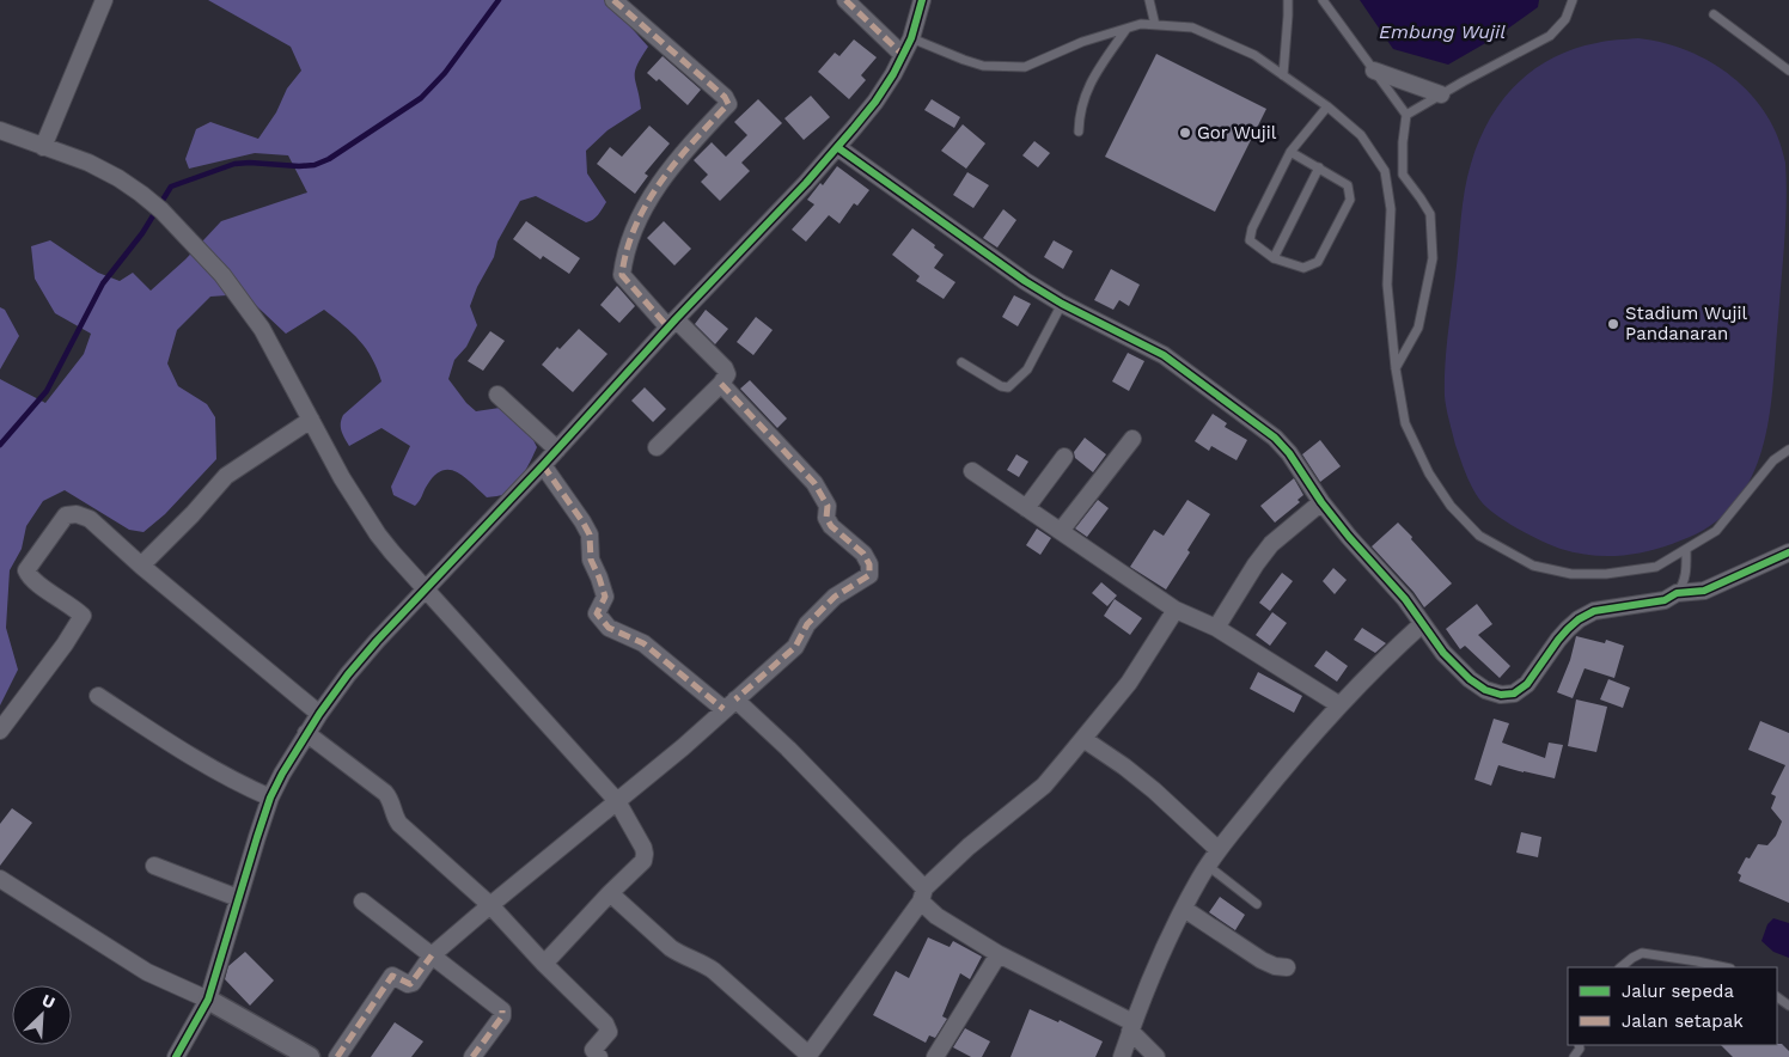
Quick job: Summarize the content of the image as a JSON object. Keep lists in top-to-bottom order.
{
  "water": ["Embung Wujil"],
  "places": ["Gor Wujil", "Stadium Wujil Pandanaran"],
  "legend": ["Jalur sepeda", "Jalan setapak"],
  "north": "top right"
}
